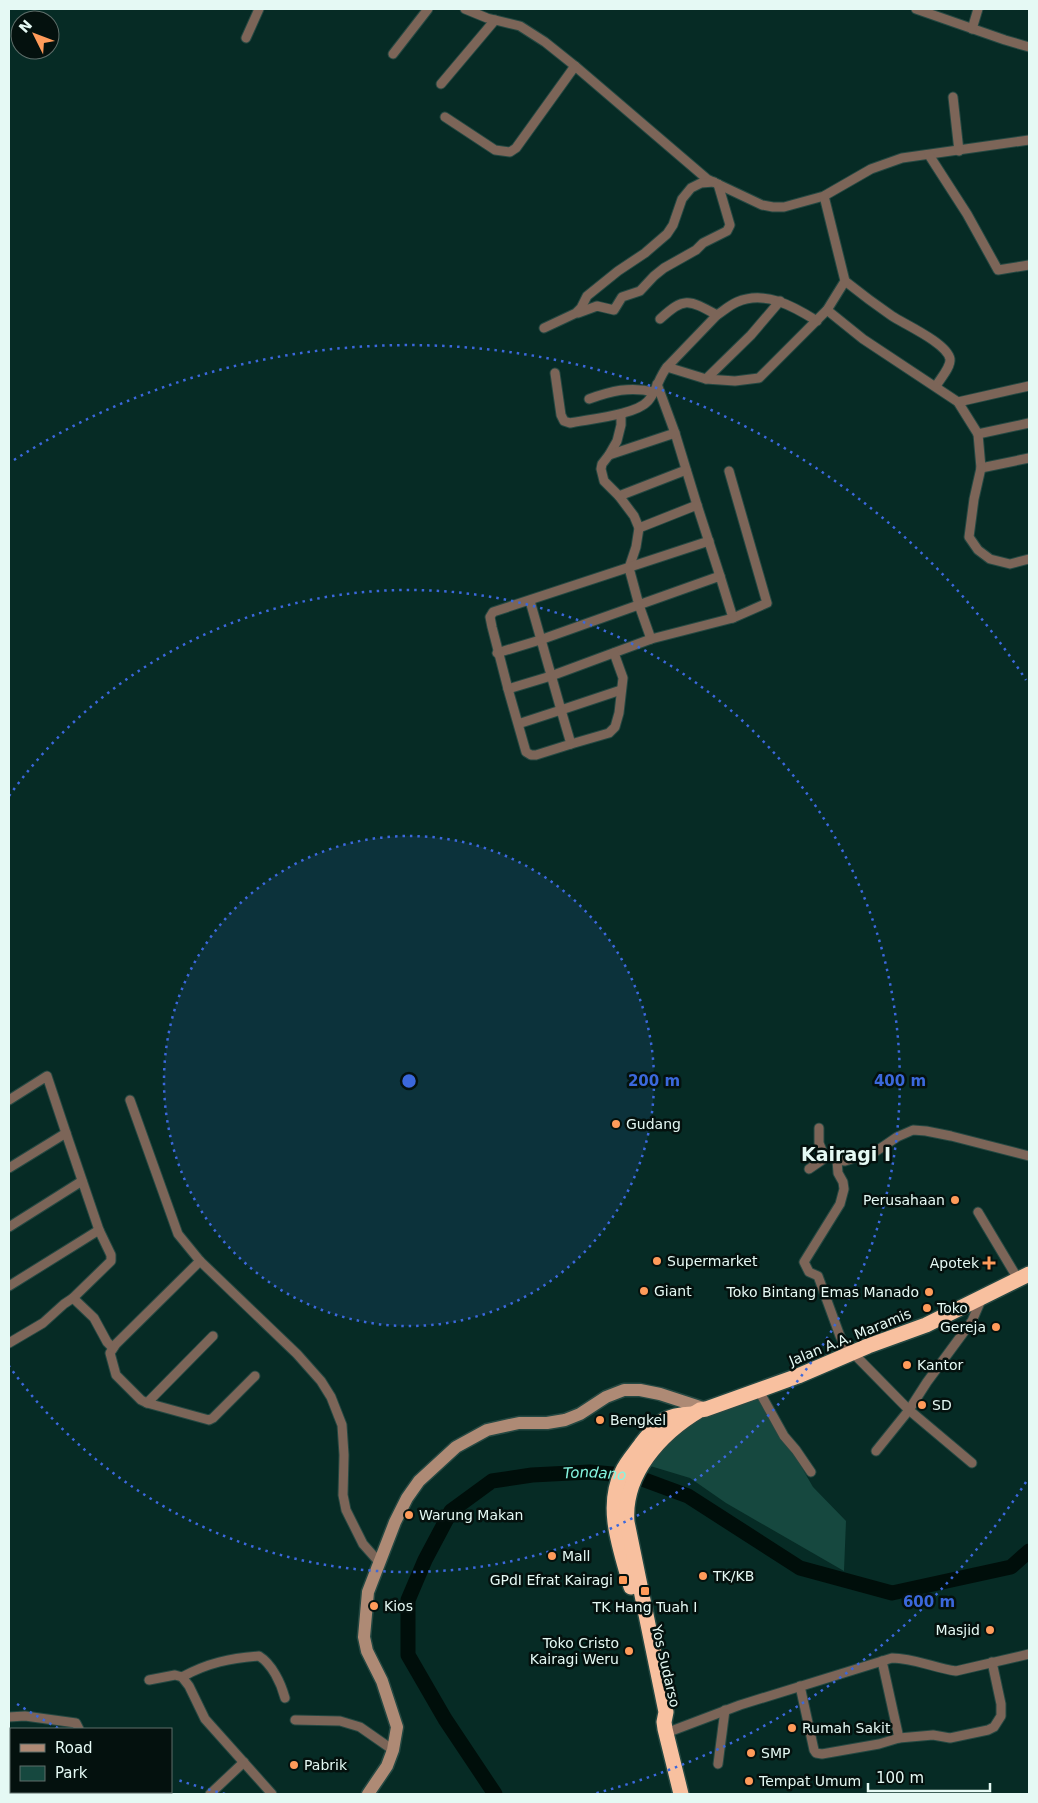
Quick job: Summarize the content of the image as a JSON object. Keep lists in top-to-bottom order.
{
  "streets": {
    "highway": ["Jalan A.A. Maramis", "Yos Sudarso"]
  },
  "crossings": [
    ["Jalan A.A. Maramis", "Yos Sudarso"]
  ],
  "districts": ["Kairagi I"],
  "water": ["Tondano"],
  "places": {
    "other": [
      "Gudang",
      "Perusahaan",
      "Supermarket",
      "Giant",
      "Toko Bintang Emas Manado",
      "Toko",
      "Gereja",
      "Kantor",
      "SD",
      "Bengkel",
      "Warung Makan",
      "Mall",
      "TK/KB",
      "Kios",
      "Masjid",
      "Toko Cristo Kairagi Weru",
      "Rumah Sakit",
      "SMP",
      "Pabrik",
      "Tempat Umum"
    ],
    "health": ["Apotek"],
    "transit": ["GPdI Efrat Kairagi", "TK Hang Tuah I"]
  },
  "legend": ["Road", "Park"],
  "scale_bar": "100 m",
  "north": "top left",
  "rings": ["200 m", "400 m", "600 m"]
}
